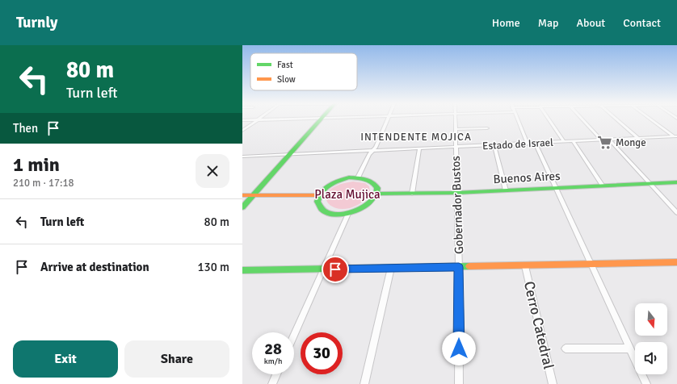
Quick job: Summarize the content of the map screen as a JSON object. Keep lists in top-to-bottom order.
{
  "streets": {
    "main road": ["Buenos Aires"],
    "street": ["Estado de Israel", "Gobernador Bustos", "Cerro Catedral"]
  },
  "crossings": [
    ["Estado de Israel", "Gobernador Bustos"],
    ["Buenos Aires", "Gobernador Bustos"]
  ],
  "districts": ["INTENDENTE MOJICA"],
  "parks": ["Plaza Mujica"],
  "places": {
    "supermarket": ["Monge"]
  },
  "legend": ["Fast", "Slow"],
  "north": "bottom",
  "page": {
    "header": "Turnly",
    "nav": [
      "Home",
      "Map",
      "About",
      "Contact"
    ],
    "turn": ["80 m", "Turn left"],
    "then": "Then",
    "heading": ["1 min", "210 m · 17:18"],
    "list": [
      {
        "name": "Turn left",
        "value": "80 m"
      },
      {
        "name": "Arrive at destination",
        "value": "130 m"
      }
    ],
    "speed": "28 km/h",
    "limit": "30",
    "buttons": ["Exit", "Share"]
  }
}
